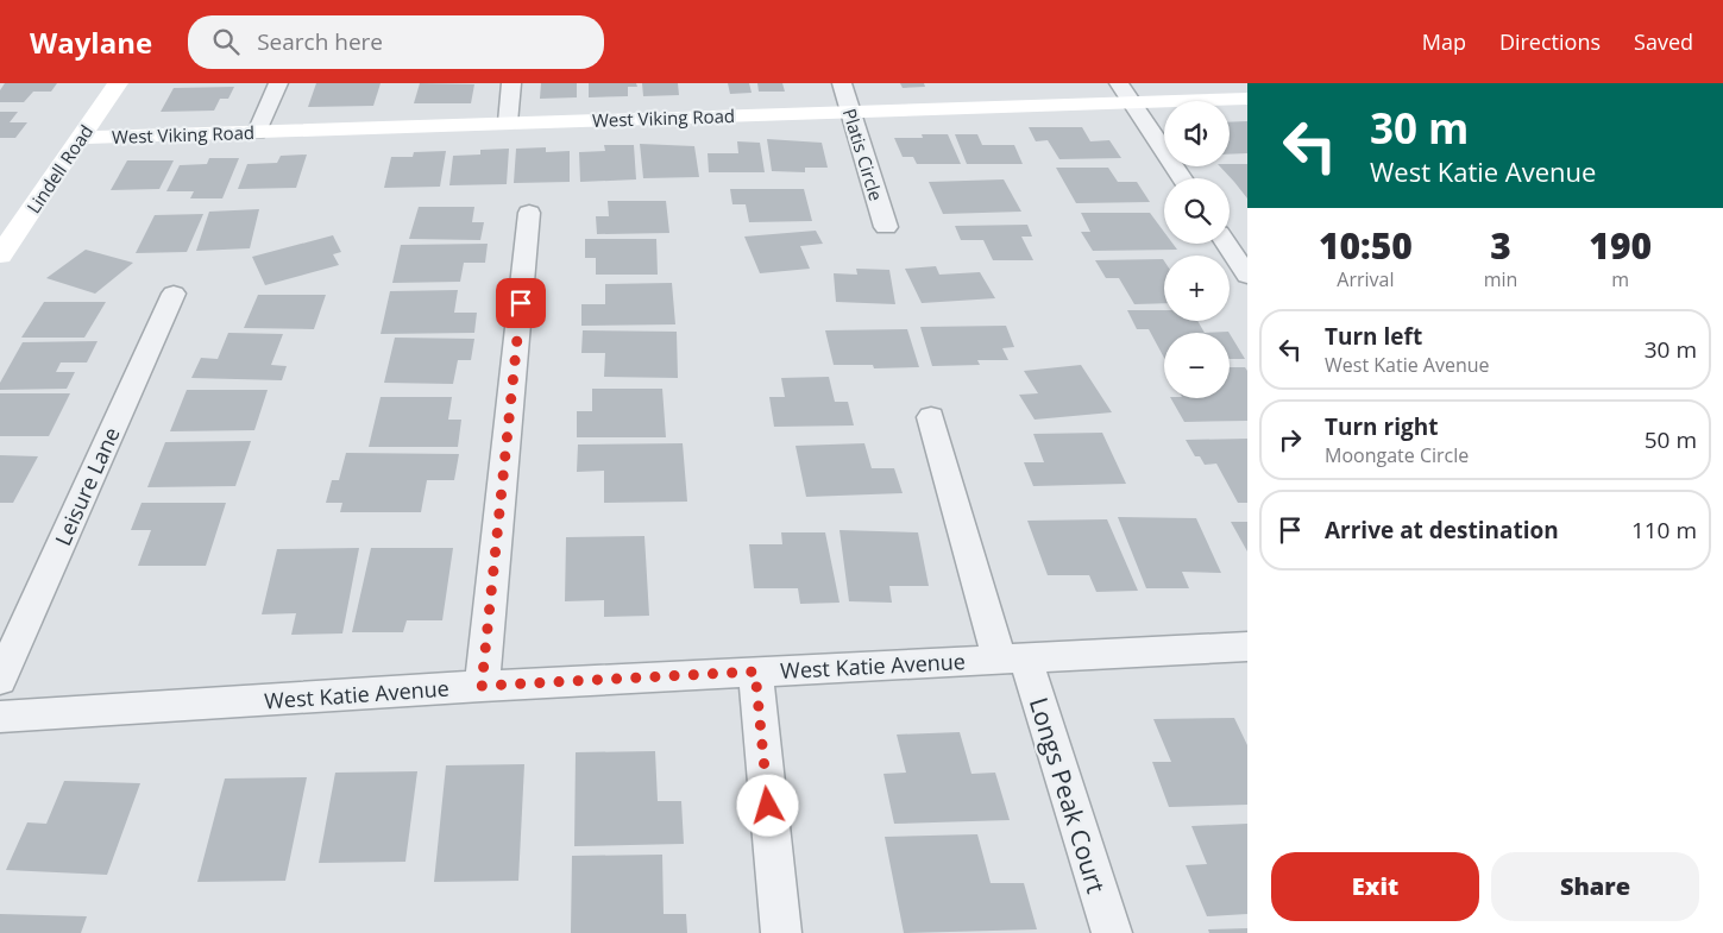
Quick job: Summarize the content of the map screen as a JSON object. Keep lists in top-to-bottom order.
{
  "streets": {
    "street": [
      "West Viking Road",
      "Platis Circle",
      "Lindell Road",
      "Leisure Lane",
      "West Katie Avenue",
      "Longs Peak Court"
    ]
  },
  "crossings": [
    ["West Viking Road", "Platis Circle"],
    ["West Viking Road", "Lindell Road"],
    ["West Katie Avenue", "Longs Peak Court"]
  ],
  "page": {
    "header": "Waylane",
    "search": "Search here",
    "nav": ["Map", "Directions", "Saved"],
    "turn": ["30 m", "West Katie Avenue"],
    "map_buttons": ["+", "−"],
    "eta": [
      "10:50",
      "Arrival",
      "3",
      "min",
      "190",
      "m"
    ],
    "list": [
      {
        "name": "Turn left",
        "note": "West Katie Avenue",
        "value": "30 m"
      },
      {
        "name": "Turn right",
        "note": "Moongate Circle",
        "value": "50 m"
      },
      {
        "name": "Arrive at destination",
        "value": "110 m"
      }
    ],
    "buttons": ["Exit", "Share"]
  }
}
